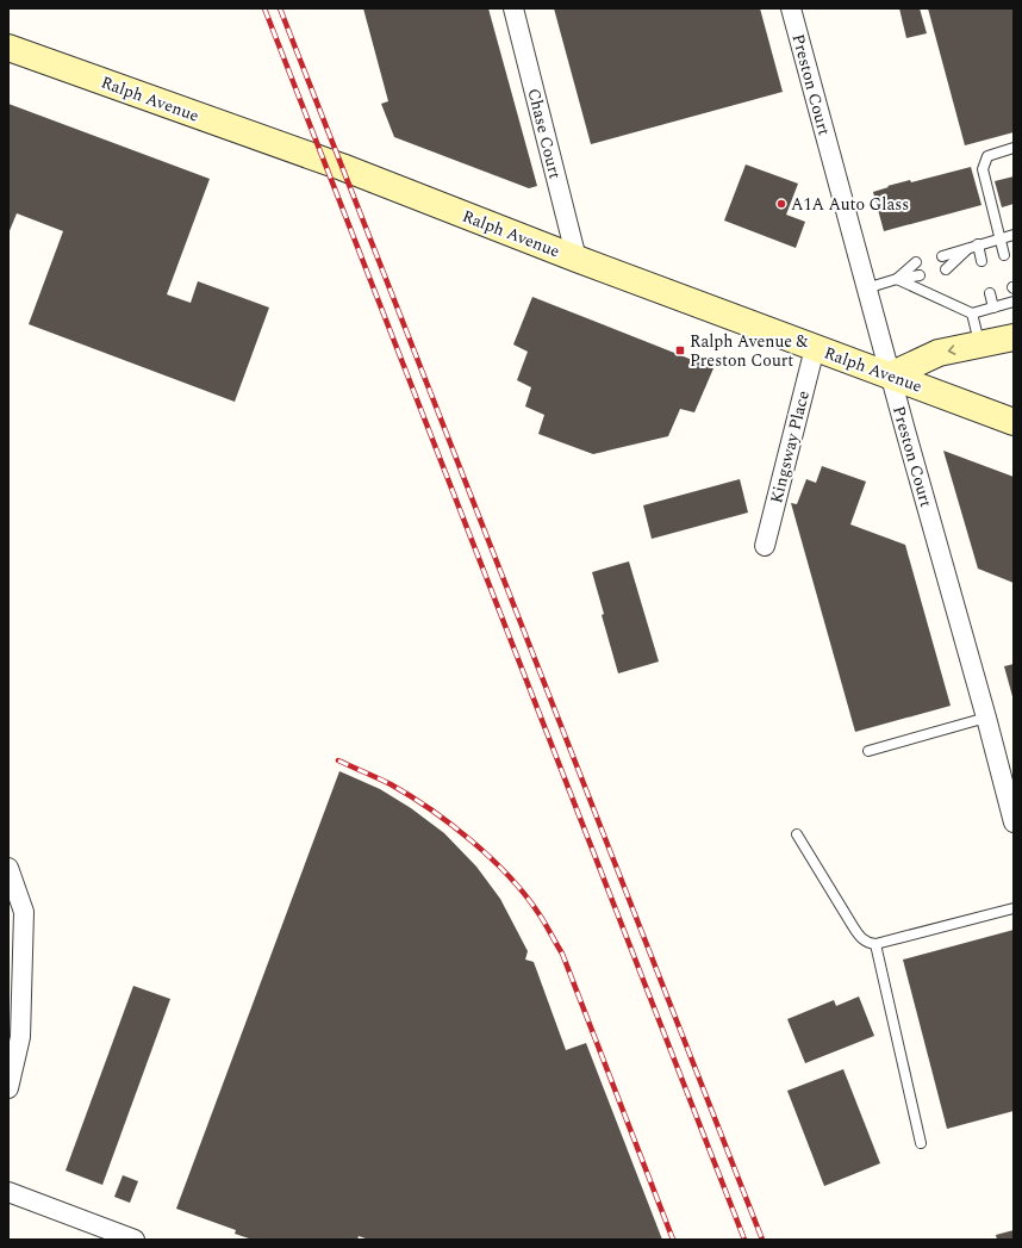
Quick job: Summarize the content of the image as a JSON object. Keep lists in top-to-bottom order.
{
  "streets": {
    "main road": ["Ralph Avenue"],
    "street": ["Preston Court", "Chase Court", "Kingsway Place"]
  },
  "crossings": [
    ["Preston Court", "Ralph Avenue"],
    ["Ralph Avenue", "Chase Court"],
    ["Ralph Avenue", "Kingsway Place"]
  ],
  "places": {
    "other": ["A1A Auto Glass"],
    "transit": ["Ralph Avenue & Preston Court"]
  }
}
